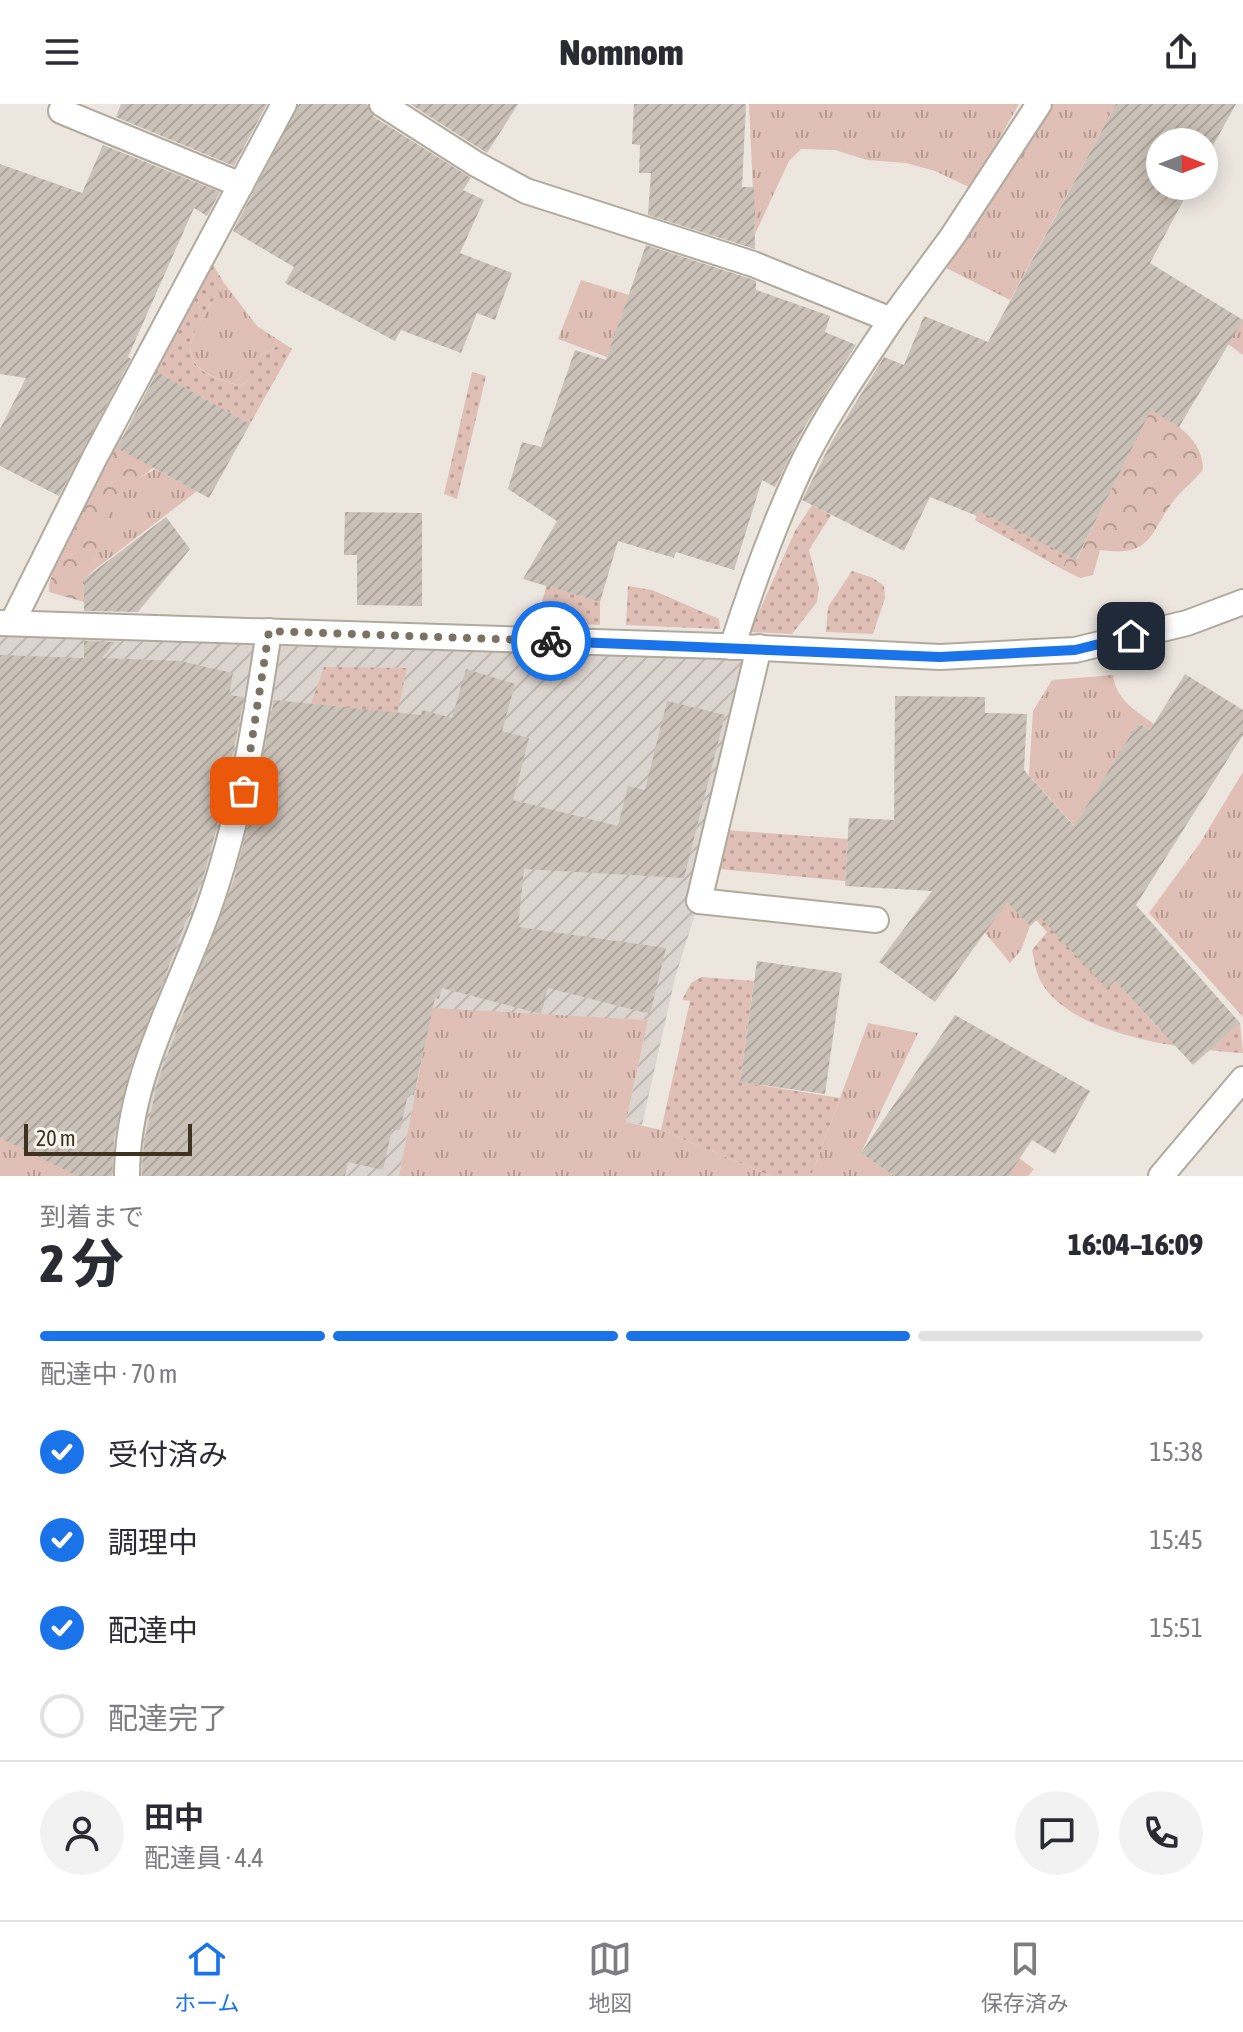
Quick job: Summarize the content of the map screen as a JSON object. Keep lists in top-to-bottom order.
{
  "scale_bar": "20 m",
  "north": "right",
  "page": {
    "header": "Nomnom",
    "scale": "20 m",
    "heading": ["2 分", "到着まで", "16:04–16:09"],
    "panel": ["田中", "配達員 · 4.4"],
    "bar": "配達中 · 70 m",
    "list": [
      ["受付済み", "15:38"],
      ["調理中", "15:45"],
      ["配達中", "15:51"],
      "配達完了"
    ],
    "tabs": ["ホーム", "地図", "保存済み"]
  }
}
